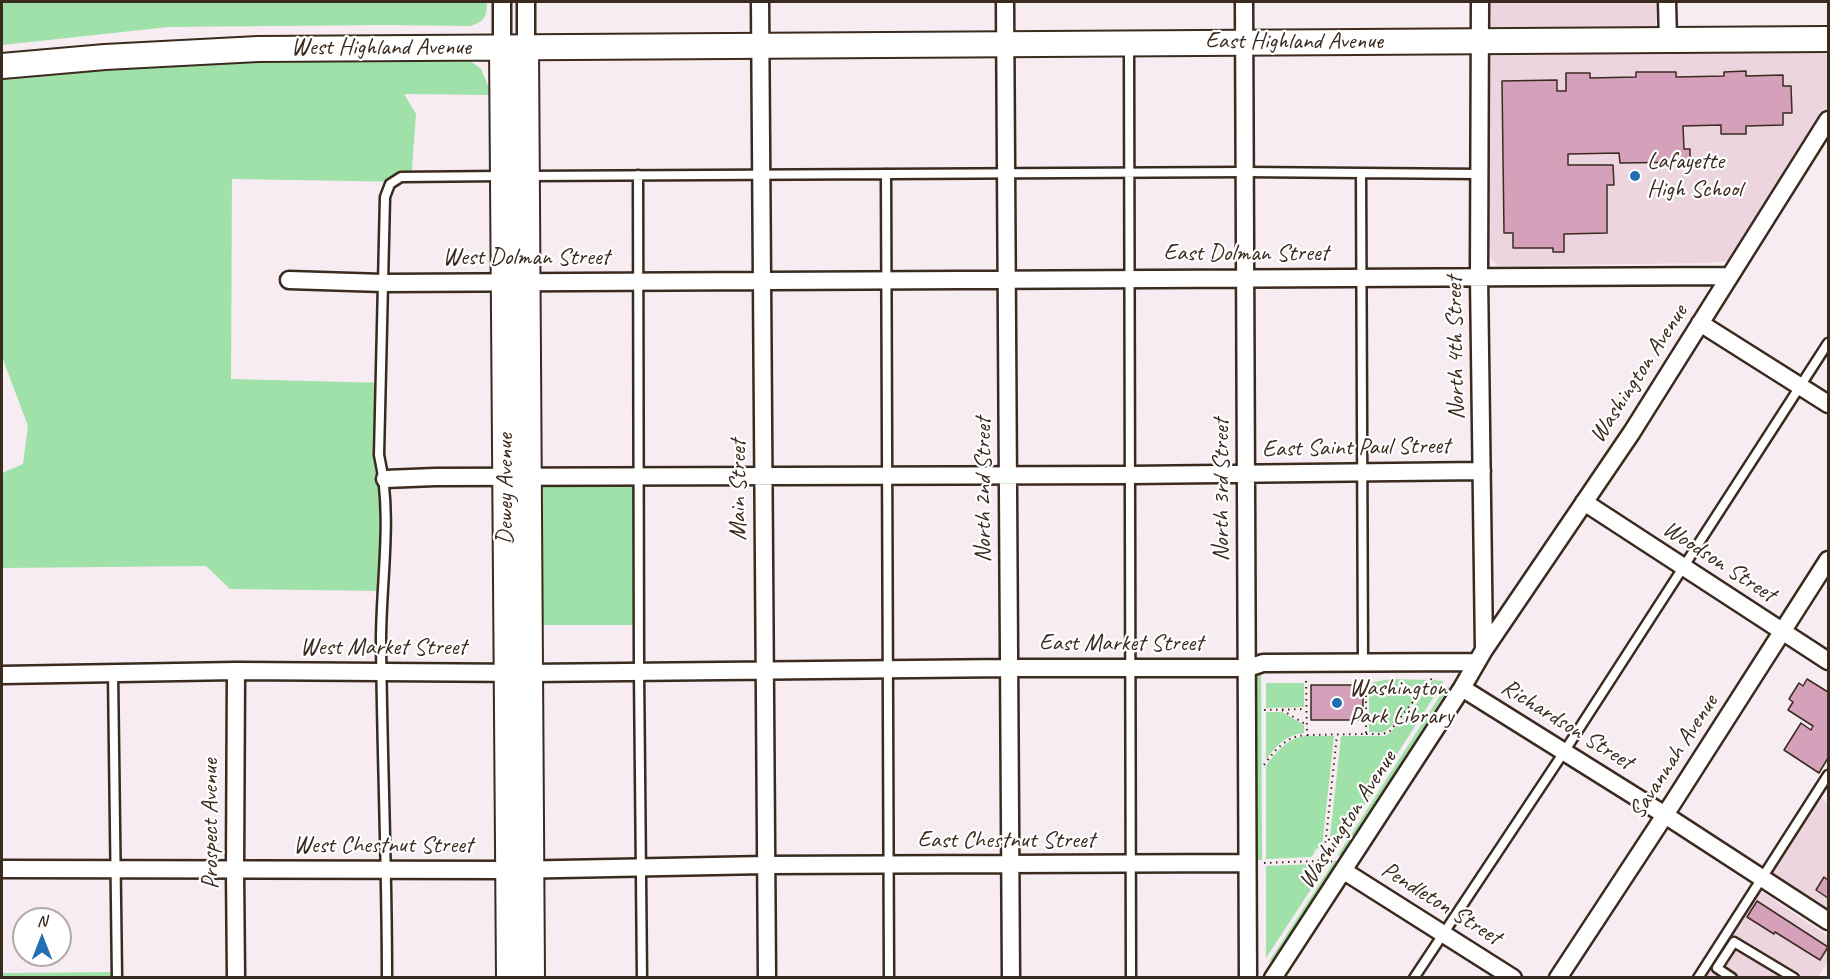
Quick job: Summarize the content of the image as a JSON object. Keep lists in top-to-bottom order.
{
  "streets": {
    "street": [
      "East Highland Avenue",
      "West Highland Avenue",
      "East Dolman Street",
      "West Dolman Street",
      "North 4th Street",
      "Washington Avenue",
      "East Saint Paul Street",
      "Dewey Avenue",
      "Main Street",
      "North 2nd Street",
      "North 3rd Street",
      "Woodson Street",
      "East Market Street",
      "West Market Street",
      "Richardson Street",
      "Savannah Avenue",
      "Prospect Avenue",
      "East Chestnut Street",
      "West Chestnut Street",
      "Pendleton Street"
    ]
  },
  "crossings": [
    ["East Highland Avenue", "West Highland Avenue"],
    ["East Highland Avenue", "North 4th Street"],
    ["East Highland Avenue", "Main Street"],
    ["East Highland Avenue", "North 2nd Street"],
    ["East Highland Avenue", "North 3rd Street"],
    ["West Highland Avenue", "Dewey Avenue"],
    ["West Highland Avenue", "Main Street"],
    ["East Dolman Street", "West Dolman Street"],
    ["East Dolman Street", "North 4th Street"],
    ["East Dolman Street", "Washington Avenue"],
    ["East Dolman Street", "Main Street"],
    ["East Dolman Street", "North 2nd Street"],
    ["East Dolman Street", "North 3rd Street"],
    ["West Dolman Street", "Dewey Avenue"],
    ["West Dolman Street", "Main Street"],
    ["North 4th Street", "Washington Avenue"],
    ["North 4th Street", "East Saint Paul Street"],
    ["North 4th Street", "East Market Street"],
    ["Washington Avenue", "Woodson Street"],
    ["Washington Avenue", "East Market Street"],
    ["Washington Avenue", "Richardson Street"],
    ["Washington Avenue", "Pendleton Street"],
    ["East Saint Paul Street", "Dewey Avenue"],
    ["East Saint Paul Street", "Main Street"],
    ["East Saint Paul Street", "North 2nd Street"],
    ["East Saint Paul Street", "North 3rd Street"],
    ["Dewey Avenue", "West Market Street"],
    ["Dewey Avenue", "West Chestnut Street"],
    ["Main Street", "East Market Street"],
    ["Main Street", "West Market Street"],
    ["Main Street", "East Chestnut Street"],
    ["Main Street", "West Chestnut Street"],
    ["North 2nd Street", "East Market Street"],
    ["North 2nd Street", "East Chestnut Street"],
    ["North 3rd Street", "East Market Street"],
    ["North 3rd Street", "East Chestnut Street"],
    ["Woodson Street", "Savannah Avenue"],
    ["East Market Street", "West Market Street"],
    ["West Market Street", "Prospect Avenue"],
    ["Richardson Street", "Savannah Avenue"],
    ["Prospect Avenue", "West Chestnut Street"],
    ["East Chestnut Street", "West Chestnut Street"]
  ],
  "places": ["Lafayette High School", "Washington Park Library"],
  "north": "top"
}
